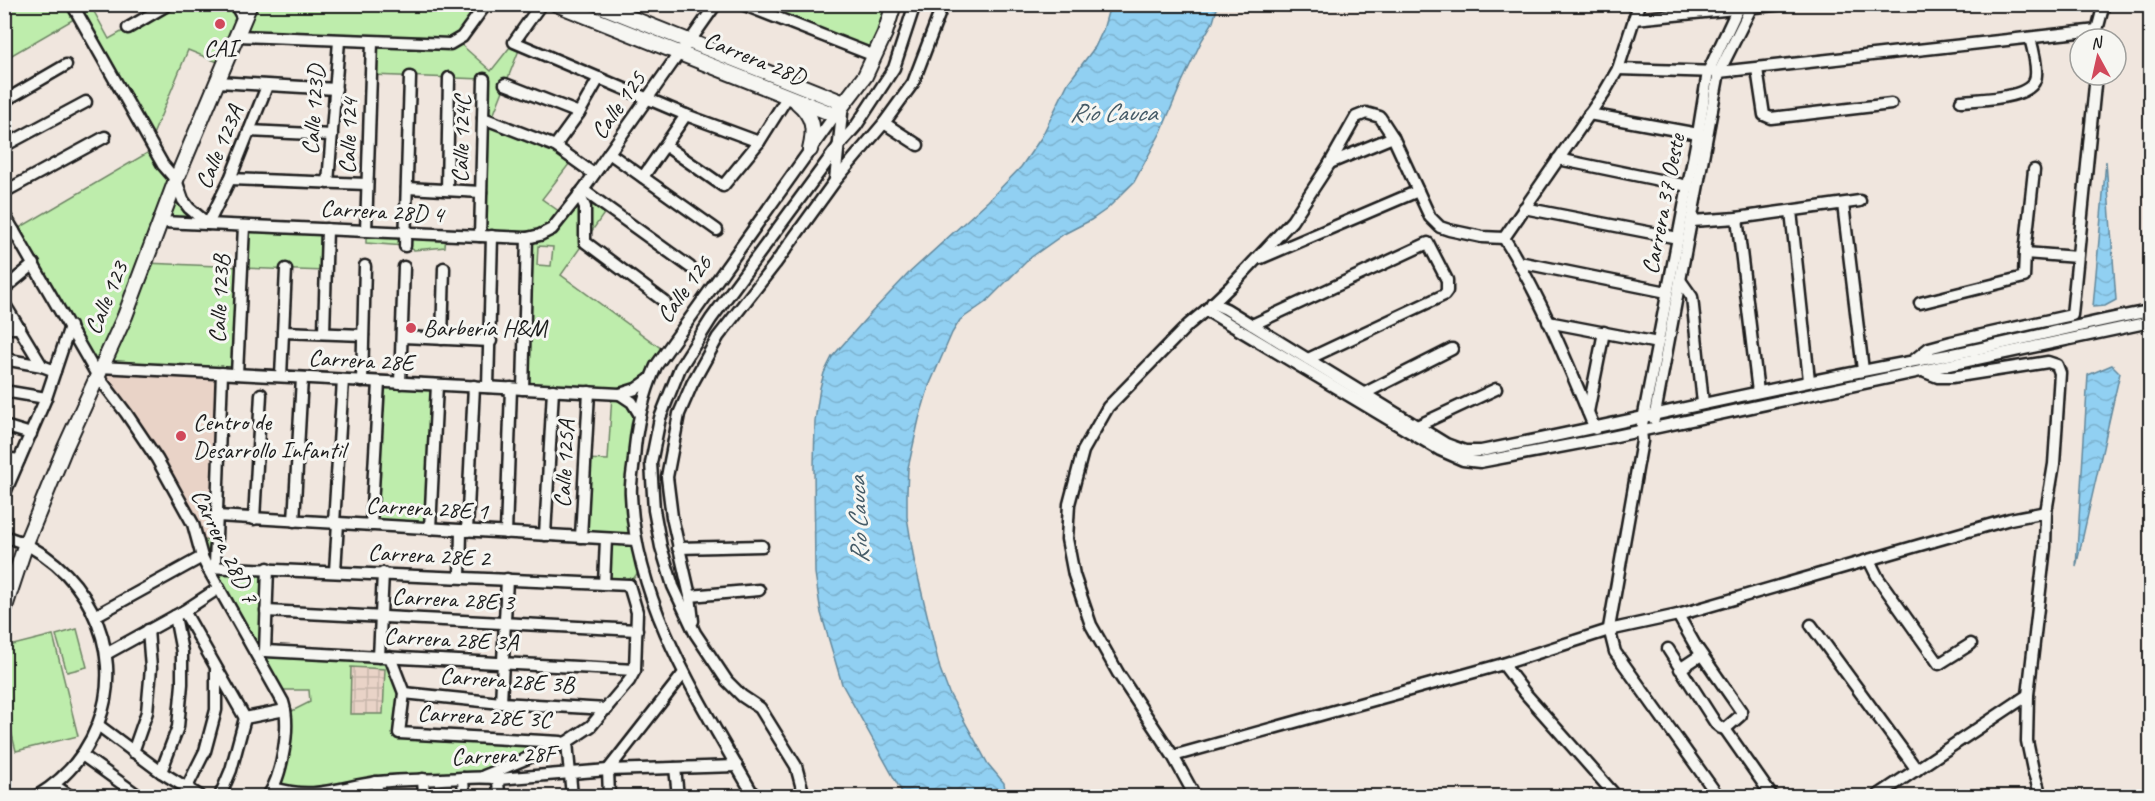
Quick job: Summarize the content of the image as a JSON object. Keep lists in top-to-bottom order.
{
  "streets": {
    "street": [
      "Carrera 28D",
      "Calle 125",
      "Calle 123D",
      "Calle 124",
      "Calle 124C",
      "Calle 123A",
      "Carrera 37 Oeste",
      "Carrera 28D 4",
      "Calle 126",
      "Calle 123",
      "Calle 123B",
      "Carrera 28E",
      "Calle 125A",
      "Carrera 28E 1",
      "Carrera 28D 7",
      "Carrera 28E 2",
      "Carrera 28E 3",
      "Carrera 28E 3A",
      "Carrera 28E 3B",
      "Carrera 28E 3C",
      "Carrera 28F"
    ]
  },
  "crossings": [
    ["Carrera 28D", "Calle 125"],
    ["Carrera 28D", "Calle 126"],
    ["Calle 125", "Carrera 28D 4"],
    ["Calle 124", "Carrera 28D 4"],
    ["Calle 124C", "Carrera 28D 4"],
    ["Calle 123A", "Carrera 28D 4"],
    ["Carrera 28D 4", "Calle 123"],
    ["Carrera 28D 4", "Calle 123B"],
    ["Calle 126", "Carrera 28E"],
    ["Calle 126", "Carrera 28E 1"],
    ["Calle 126", "Carrera 28F"],
    ["Calle 123", "Carrera 28E"],
    ["Calle 123", "Carrera 28D 7"],
    ["Calle 123B", "Carrera 28E"],
    ["Carrera 28E", "Calle 125A"],
    ["Carrera 28E", "Carrera 28D 7"],
    ["Calle 125A", "Carrera 28E 1"],
    ["Carrera 28D 7", "Carrera 28E 2"],
    ["Carrera 28D 7", "Carrera 28E 3A"],
    ["Carrera 28D 7", "Carrera 28F"],
    ["Carrera 28E 3B", "Carrera 28E 3C"]
  ],
  "water": ["Río Cauca"],
  "places": ["CAI", "Barbería H&M", "Centro de Desarrollo Infantil"],
  "north": "top"
}
